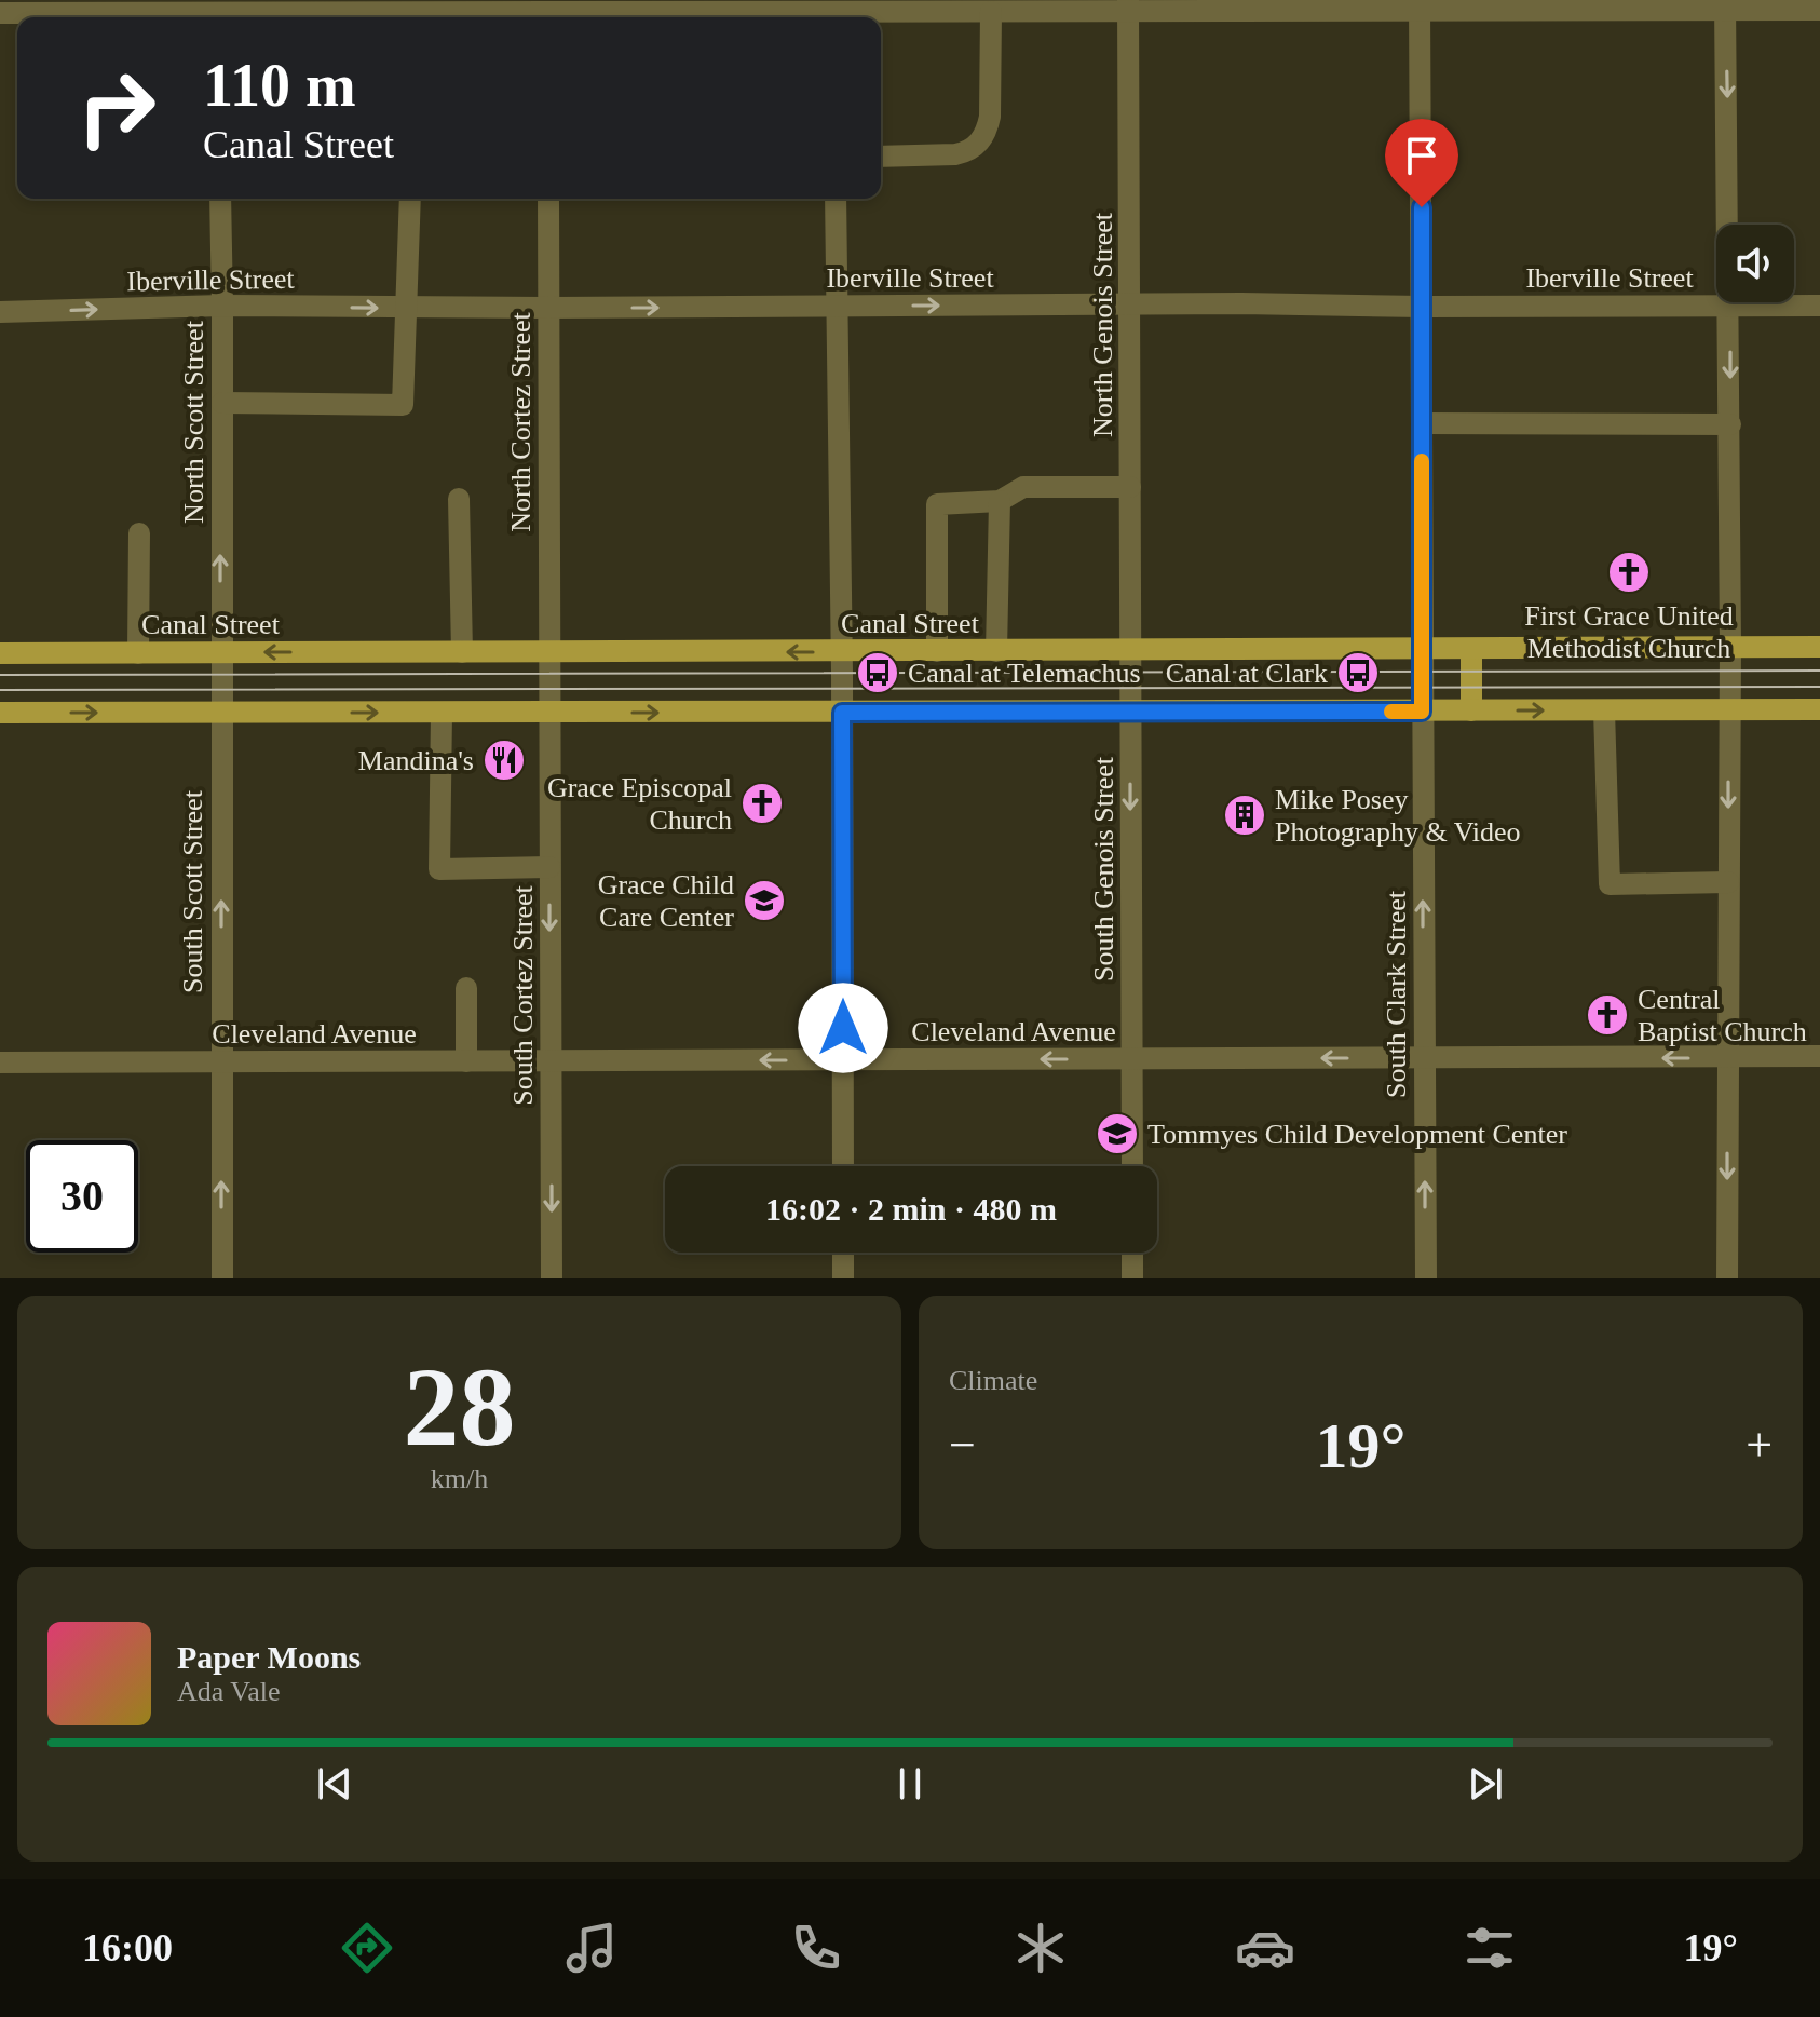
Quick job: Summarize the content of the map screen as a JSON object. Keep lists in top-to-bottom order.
{
  "streets": {
    "main road": ["Canal Street"],
    "street": [
      "Iberville Street",
      "North Genois Street",
      "North Scott Street",
      "North Cortez Street",
      "South Genois Street",
      "South Scott Street",
      "South Clark Street",
      "South Cortez Street",
      "Cleveland Avenue"
    ]
  },
  "crossings": [
    ["Iberville Street", "North Genois Street"],
    ["Iberville Street", "North Scott Street"],
    ["Iberville Street", "North Cortez Street"],
    ["Iberville Street", "South Clark Street"],
    ["North Genois Street", "Canal Street"],
    ["North Genois Street", "South Genois Street"],
    ["North Scott Street", "Canal Street"],
    ["North Scott Street", "South Scott Street"],
    ["North Cortez Street", "Canal Street"],
    ["North Cortez Street", "South Cortez Street"],
    ["Canal Street", "South Genois Street"],
    ["Canal Street", "South Clark Street"],
    ["South Genois Street", "Cleveland Avenue"],
    ["South Scott Street", "Cleveland Avenue"],
    ["South Clark Street", "Cleveland Avenue"],
    ["South Cortez Street", "Cleveland Avenue"]
  ],
  "one_way": [
    "Iberville Street",
    "South Genois Street",
    "South Scott Street",
    "South Clark Street",
    "South Cortez Street",
    "Cleveland Avenue"
  ],
  "places": {
    "church": ["First Grace United Methodist Church", "Grace Episcopal Church", "Central Baptist Church"],
    "bus stop": ["Canal at Telemachus", "Canal at Clark"],
    "restaurant": ["Mandina's"],
    "building": ["Mike Posey Photography & Video"],
    "school or university": ["Grace Child Care Center", "Tommyes Child Development Center"]
  },
  "page": {
    "turn": ["110 m", "Canal Street"],
    "limit": "30",
    "trip": "16:02 · 2 min · 480 m",
    "tile": [
      ["28", "km/h"],
      "Climate"
    ],
    "heat": ["−", "19°", "+"],
    "song": ["Paper Moons", "Ada Vale"],
    "tabs": ["16:00", "19°"]
  }
}
